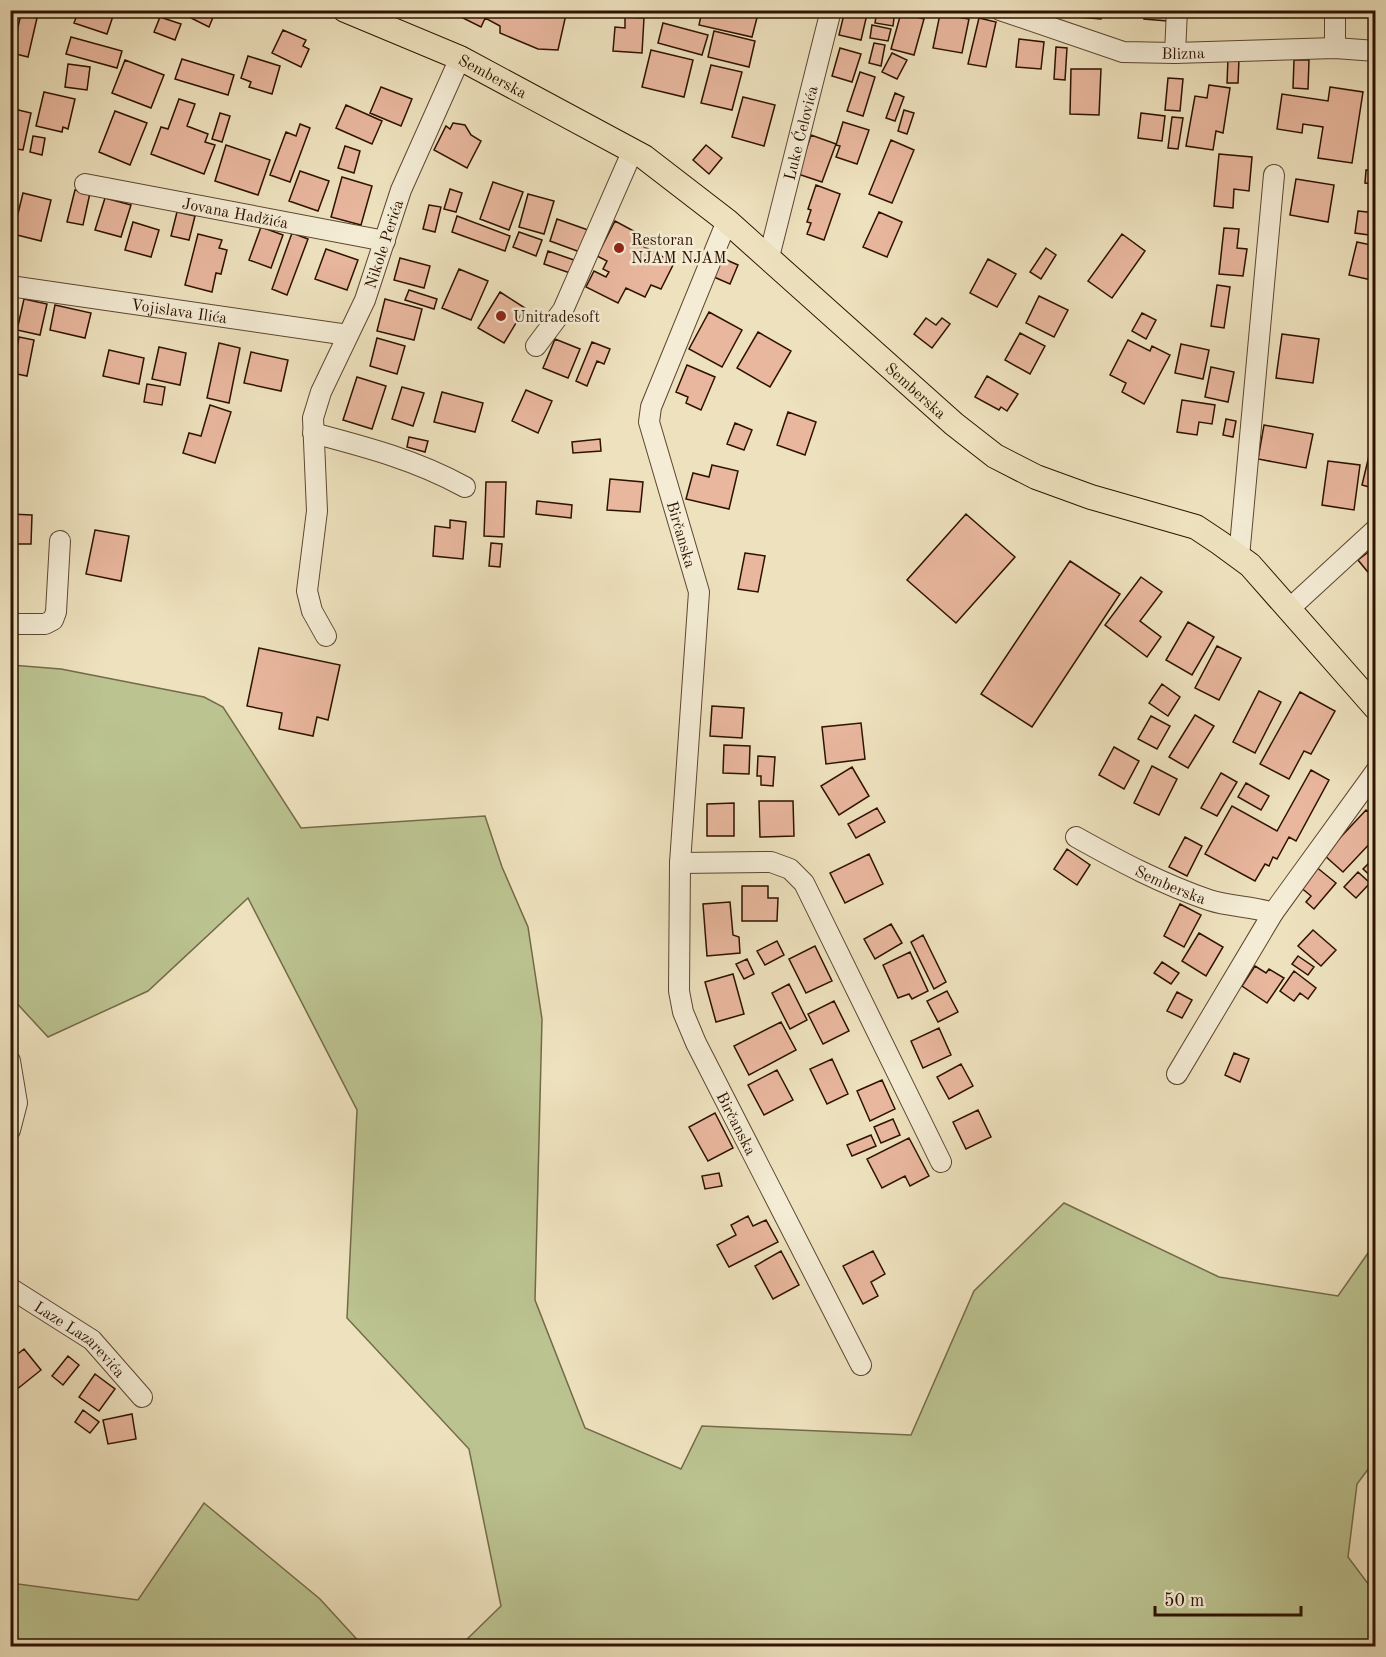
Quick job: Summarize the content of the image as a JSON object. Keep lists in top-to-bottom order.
{
  "streets": {
    "main road": ["Semberska"],
    "street": [
      "Blizna",
      "Luke Ćelovića",
      "Jovana Hadžića",
      "Nikole Perića",
      "Vojislava Ilića",
      "Birčanska",
      "Laze Lazarevića"
    ]
  },
  "crossings": [
    ["Semberska", "Luke Ćelovića"],
    ["Semberska", "Nikole Perića"],
    ["Semberska", "Birčanska"],
    ["Jovana Hadžića", "Nikole Perića"],
    ["Nikole Perića", "Vojislava Ilića"]
  ],
  "places": ["Restoran NJAM NJAM", "Unitradesoft"],
  "scale_bar": "50 m"
}
